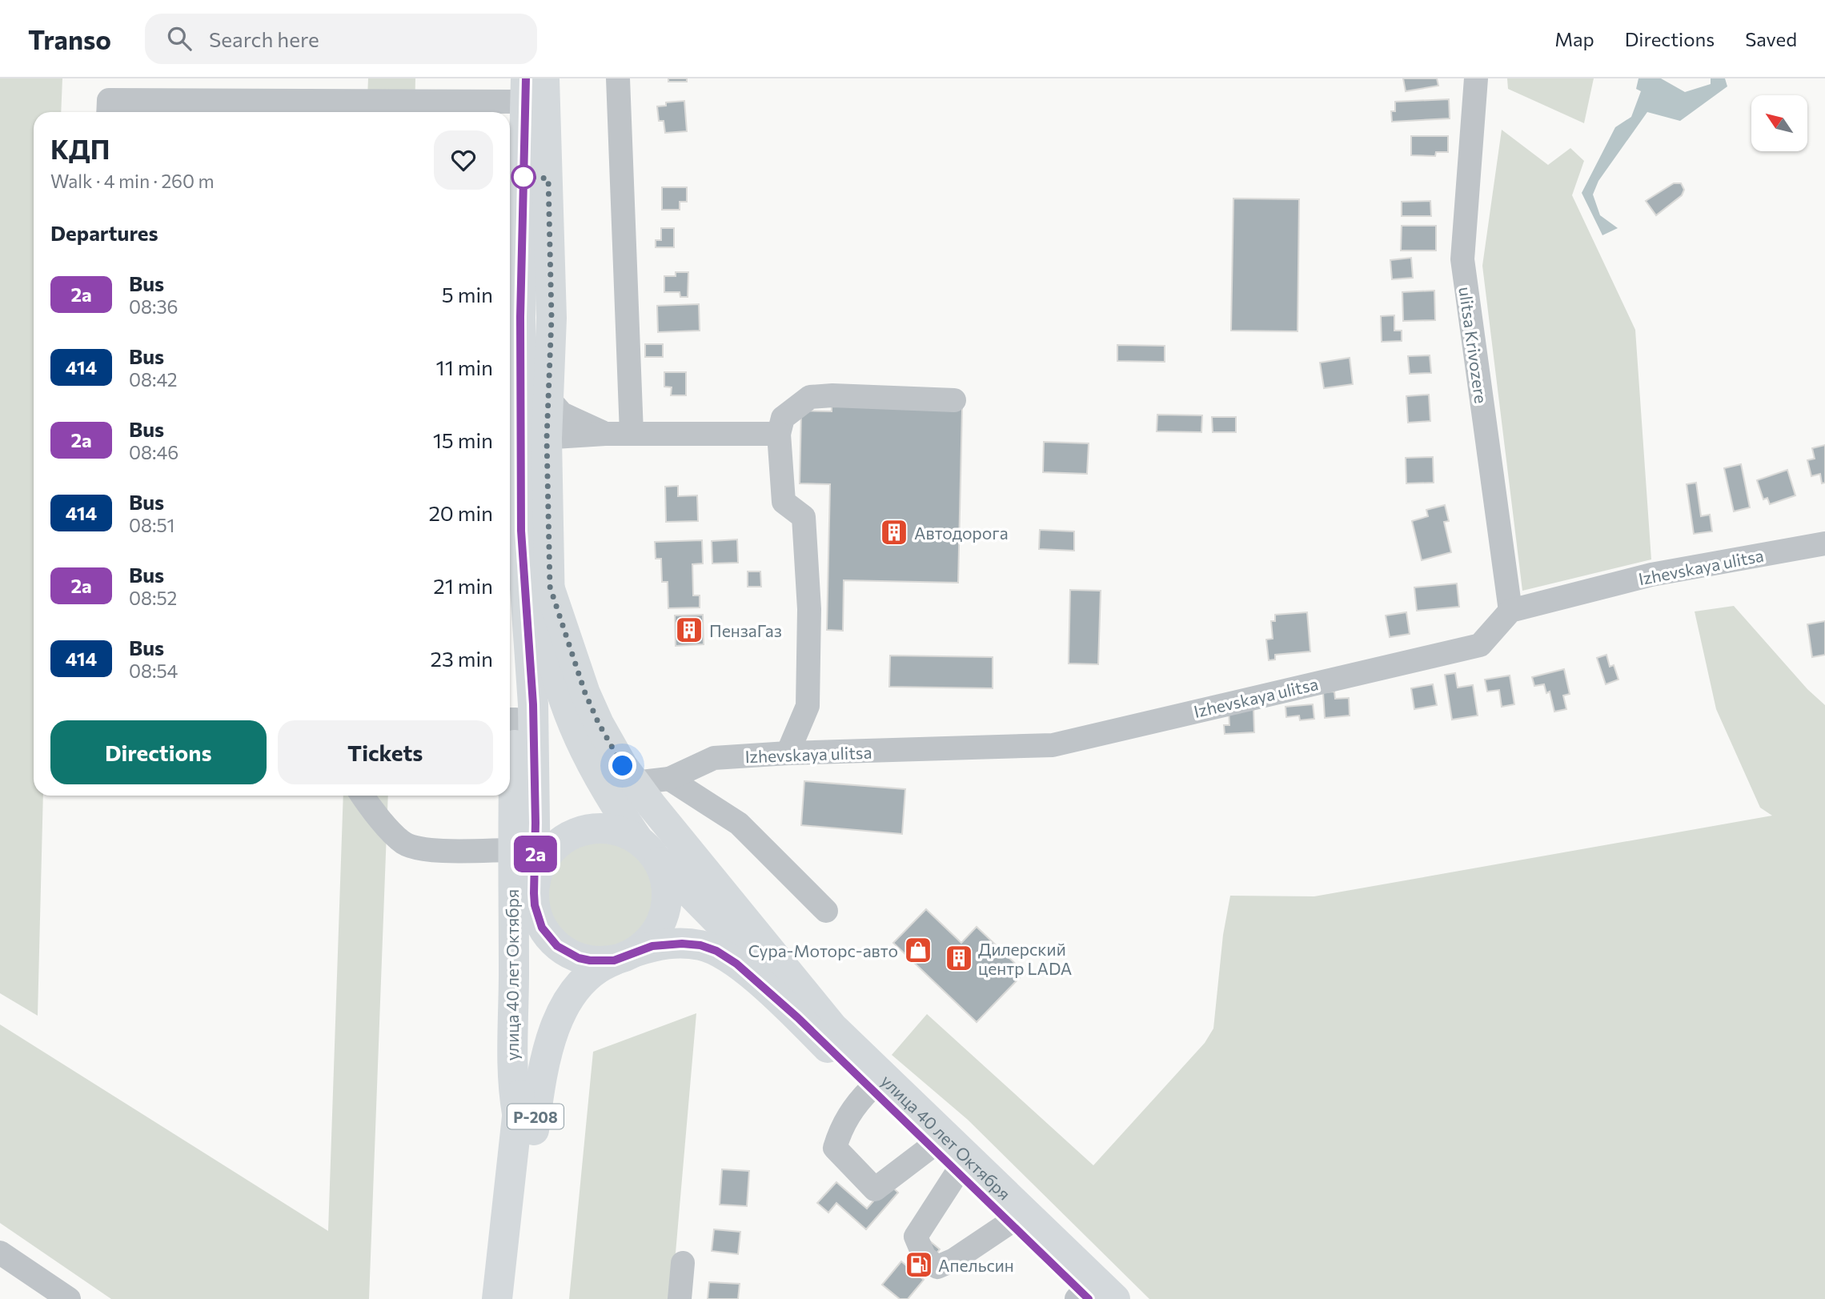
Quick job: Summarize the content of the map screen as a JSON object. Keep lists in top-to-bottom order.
{
  "streets": {
    "main road": ["улица 40 лет Октября", "Р-208"],
    "street": ["ulitsa Krivozere", "Izhevskaya ulitsa"]
  },
  "crossings": [
    ["ulitsa Krivozere", "Izhevskaya ulitsa"]
  ],
  "places": {
    "building": ["Автодорога", "ПензаГаз", "Дилерский центр LADA"],
    "shop": ["Сура-Моторс-авто"],
    "fuel station": ["Апельсин"]
  },
  "lines": ["bus line 2а"],
  "north": "top left",
  "page": {
    "header": "Transo",
    "search": "Search here",
    "nav": ["Map", "Directions", "Saved"],
    "on_map": "2а",
    "heading": [
      ["КДП", "Walk · 4 min · 260 m"],
      "Departures"
    ],
    "list": [
      {
        "mark": "2а",
        "name": "Bus",
        "note": "08:36",
        "value": "5 min"
      },
      {
        "mark": "414",
        "name": "Bus",
        "note": "08:42",
        "value": "11 min"
      },
      {
        "mark": "2а",
        "name": "Bus",
        "note": "08:46",
        "value": "15 min"
      },
      {
        "mark": "414",
        "name": "Bus",
        "note": "08:51",
        "value": "20 min"
      },
      {
        "mark": "2а",
        "name": "Bus",
        "note": "08:52",
        "value": "21 min"
      },
      {
        "mark": "414",
        "name": "Bus",
        "note": "08:54",
        "value": "23 min"
      }
    ],
    "buttons": ["Directions", "Tickets"]
  }
}
